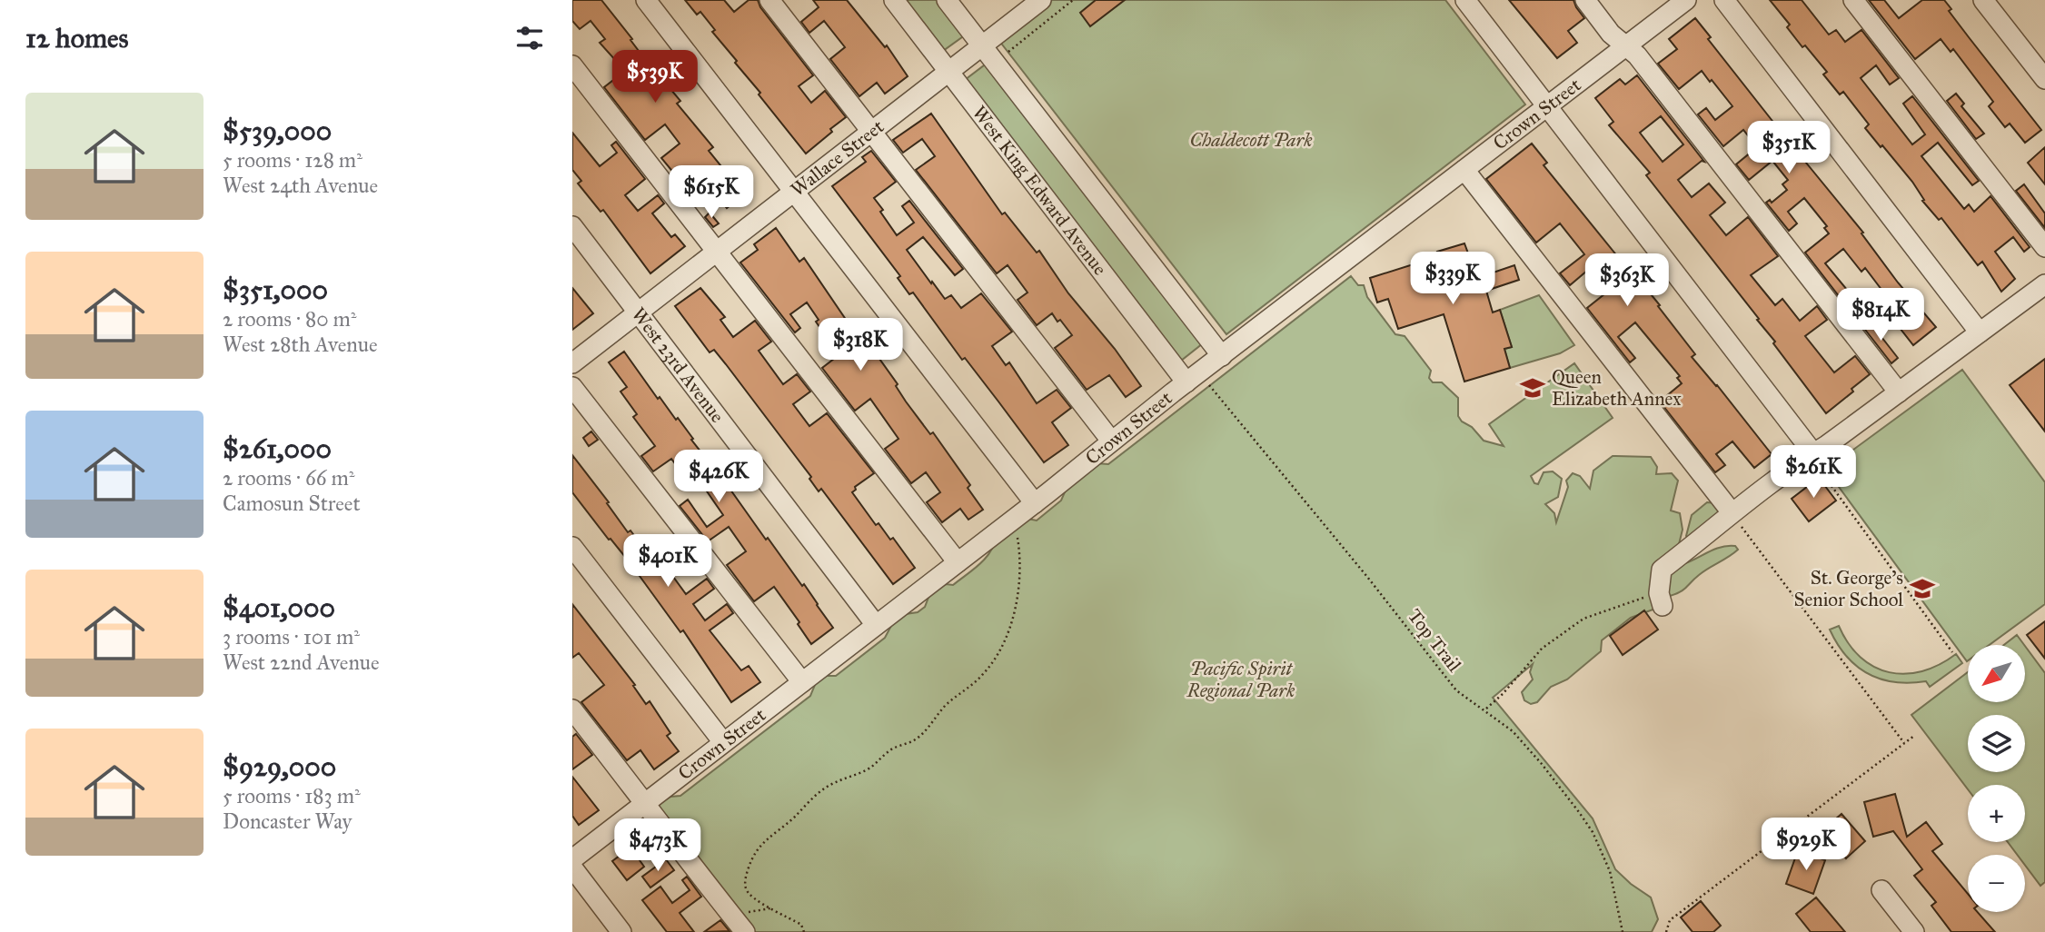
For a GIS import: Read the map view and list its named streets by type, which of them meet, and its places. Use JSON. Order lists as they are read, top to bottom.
{
  "streets": {
    "street": [
      "Crown Street",
      "Wallace Street",
      "West King Edward Avenue",
      "West 23rd Avenue"
    ],
    "path": ["Top Trail"]
  },
  "crossings": [
    ["Crown Street", "West King Edward Avenue"],
    ["Crown Street", "West 23rd Avenue"],
    ["Crown Street", "Top Trail"],
    ["Wallace Street", "West King Edward Avenue"],
    ["Wallace Street", "West 23rd Avenue"],
    ["West King Edward Avenue", "Top Trail"]
  ],
  "parks": ["Chaldecott Park", "Pacific Spirit Regional Park"],
  "places": {
    "school or university": ["Queen Elizabeth Annex", "St. George's Senior School"]
  },
  "north": "bottom left",
  "page": {
    "heading": "12 homes",
    "price": [
      "$539K",
      "$351K",
      "$615K",
      "$339K",
      "$363K",
      "$814K",
      "$318K",
      "$261K",
      "$426K",
      "$401K",
      "$929K",
      "$473K"
    ],
    "list": [
      {
        "name": "$539,000",
        "note": "5 rooms · 128 m² · West 24th Avenue"
      },
      {
        "name": "$351,000",
        "note": "2 rooms · 80 m² · West 28th Avenue"
      },
      {
        "name": "$261,000",
        "note": "2 rooms · 66 m² · Camosun Street"
      },
      {
        "name": "$401,000",
        "note": "3 rooms · 101 m² · West 22nd Avenue"
      },
      {
        "name": "$929,000",
        "note": "5 rooms · 183 m² · Doncaster Way"
      }
    ],
    "map_buttons": ["+", "−"]
  }
}
